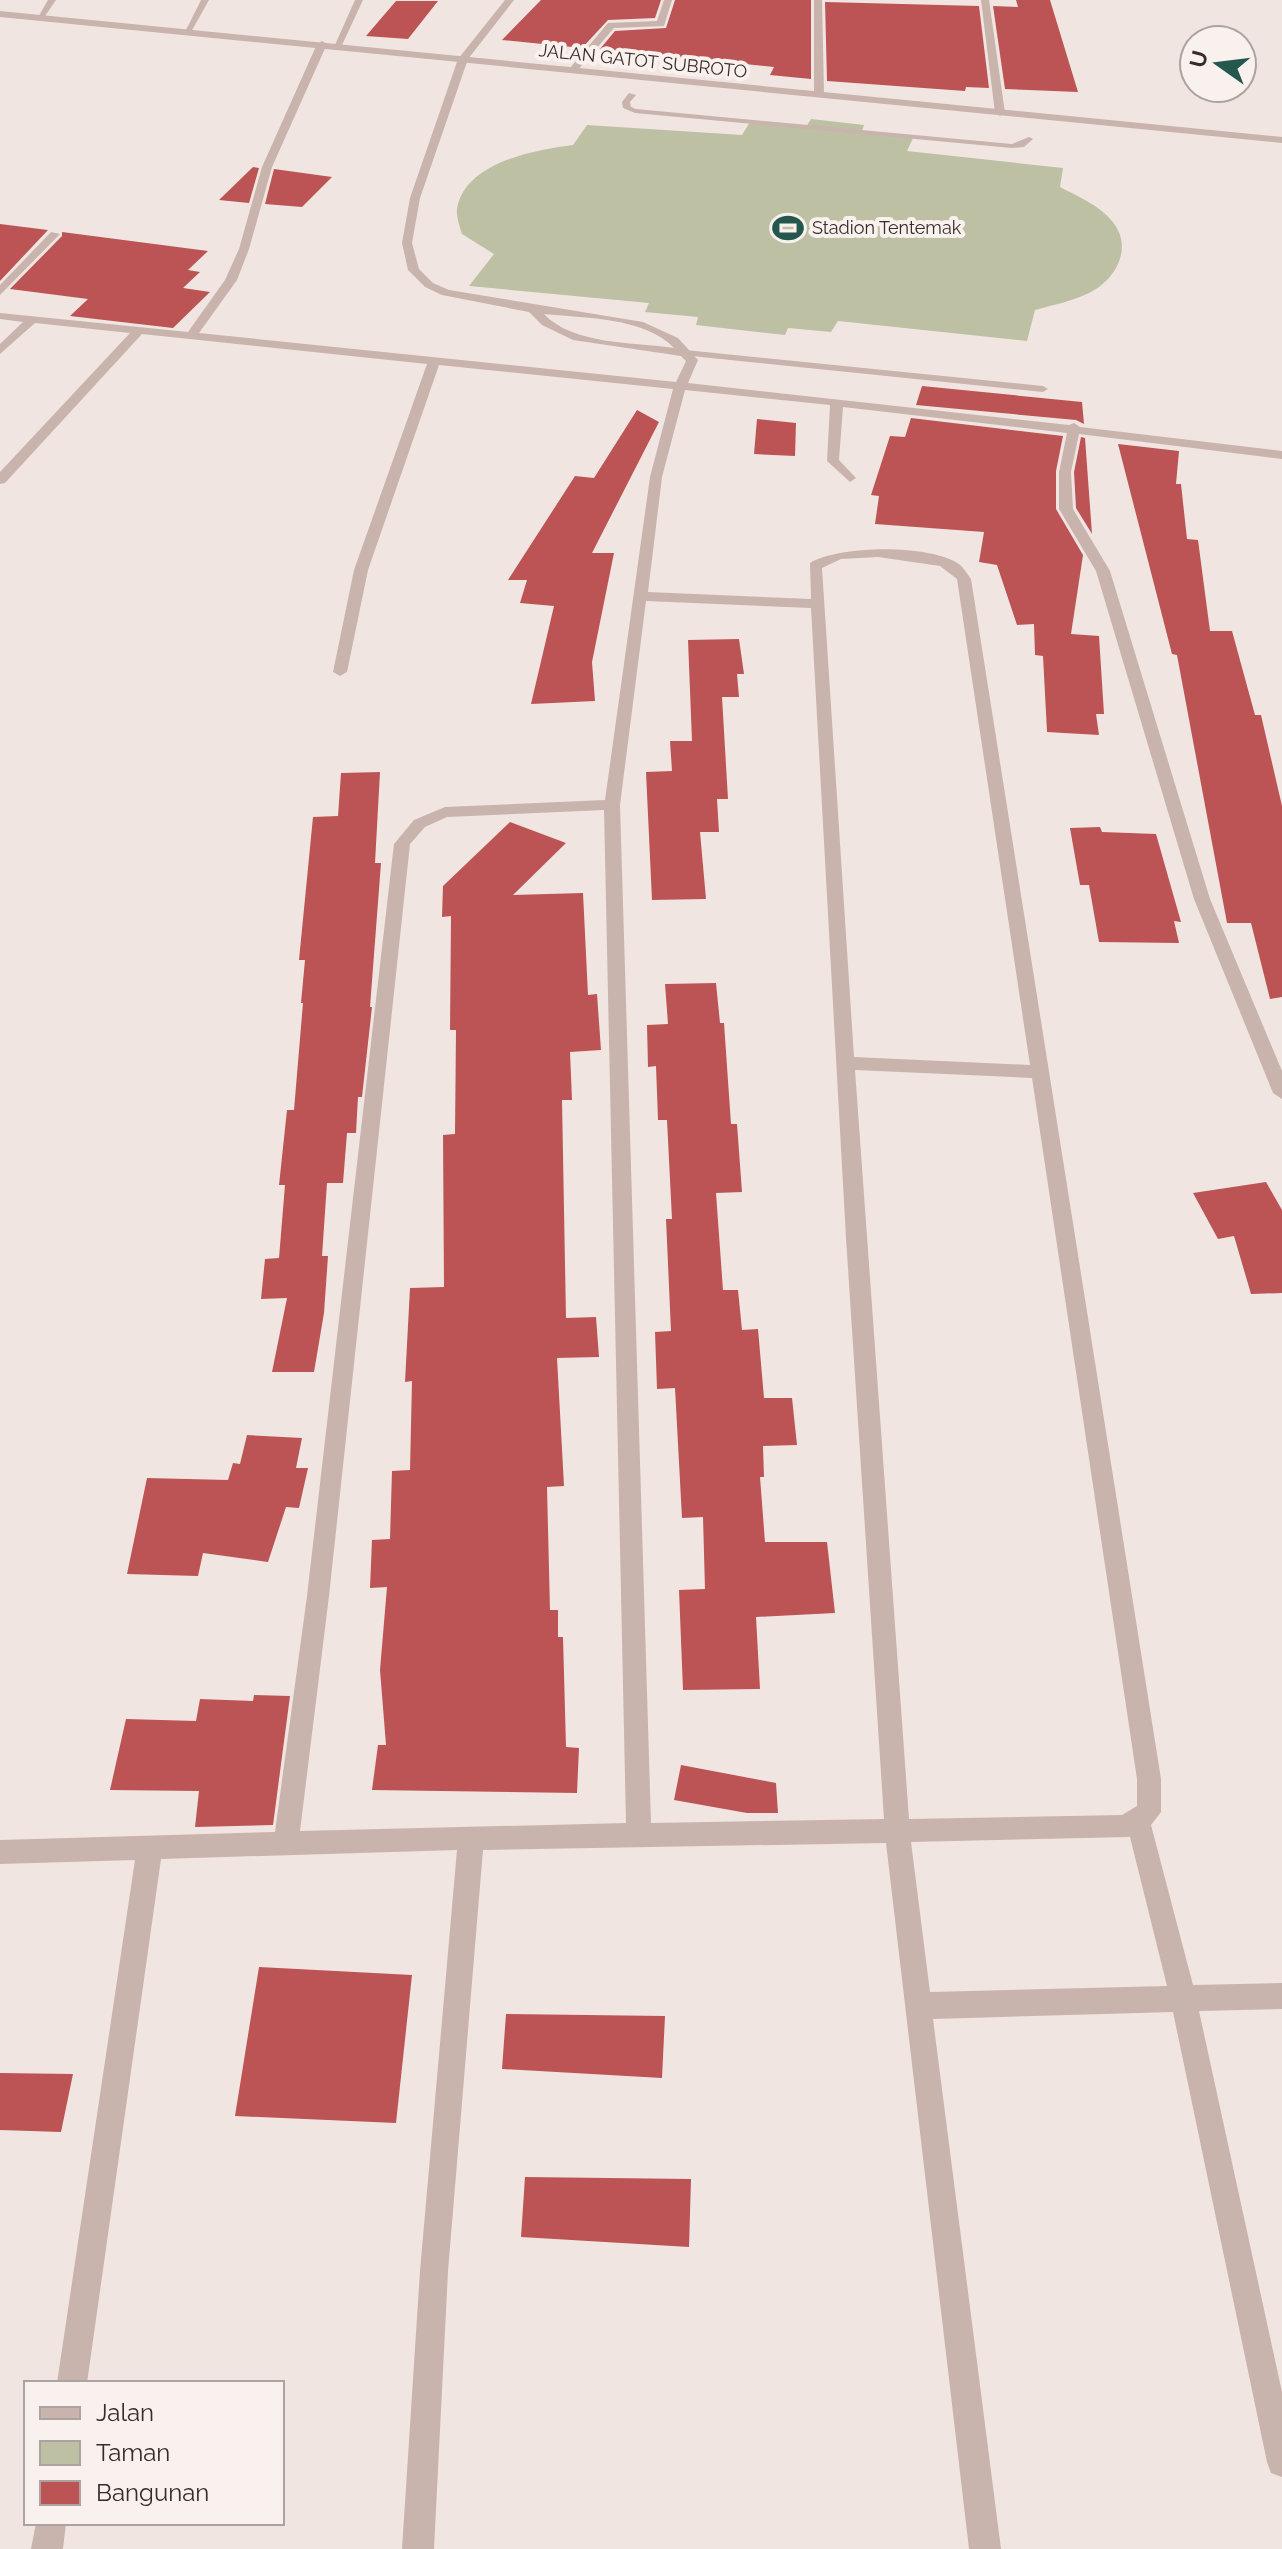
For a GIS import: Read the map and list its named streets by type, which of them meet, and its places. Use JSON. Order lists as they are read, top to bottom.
{
  "streets": {
    "street": ["JALAN GATOT SUBROTO"]
  },
  "places": {
    "sports": ["Stadion Tentemak"]
  },
  "legend": ["Jalan", "Taman", "Bangunan"],
  "north": "left"
}
